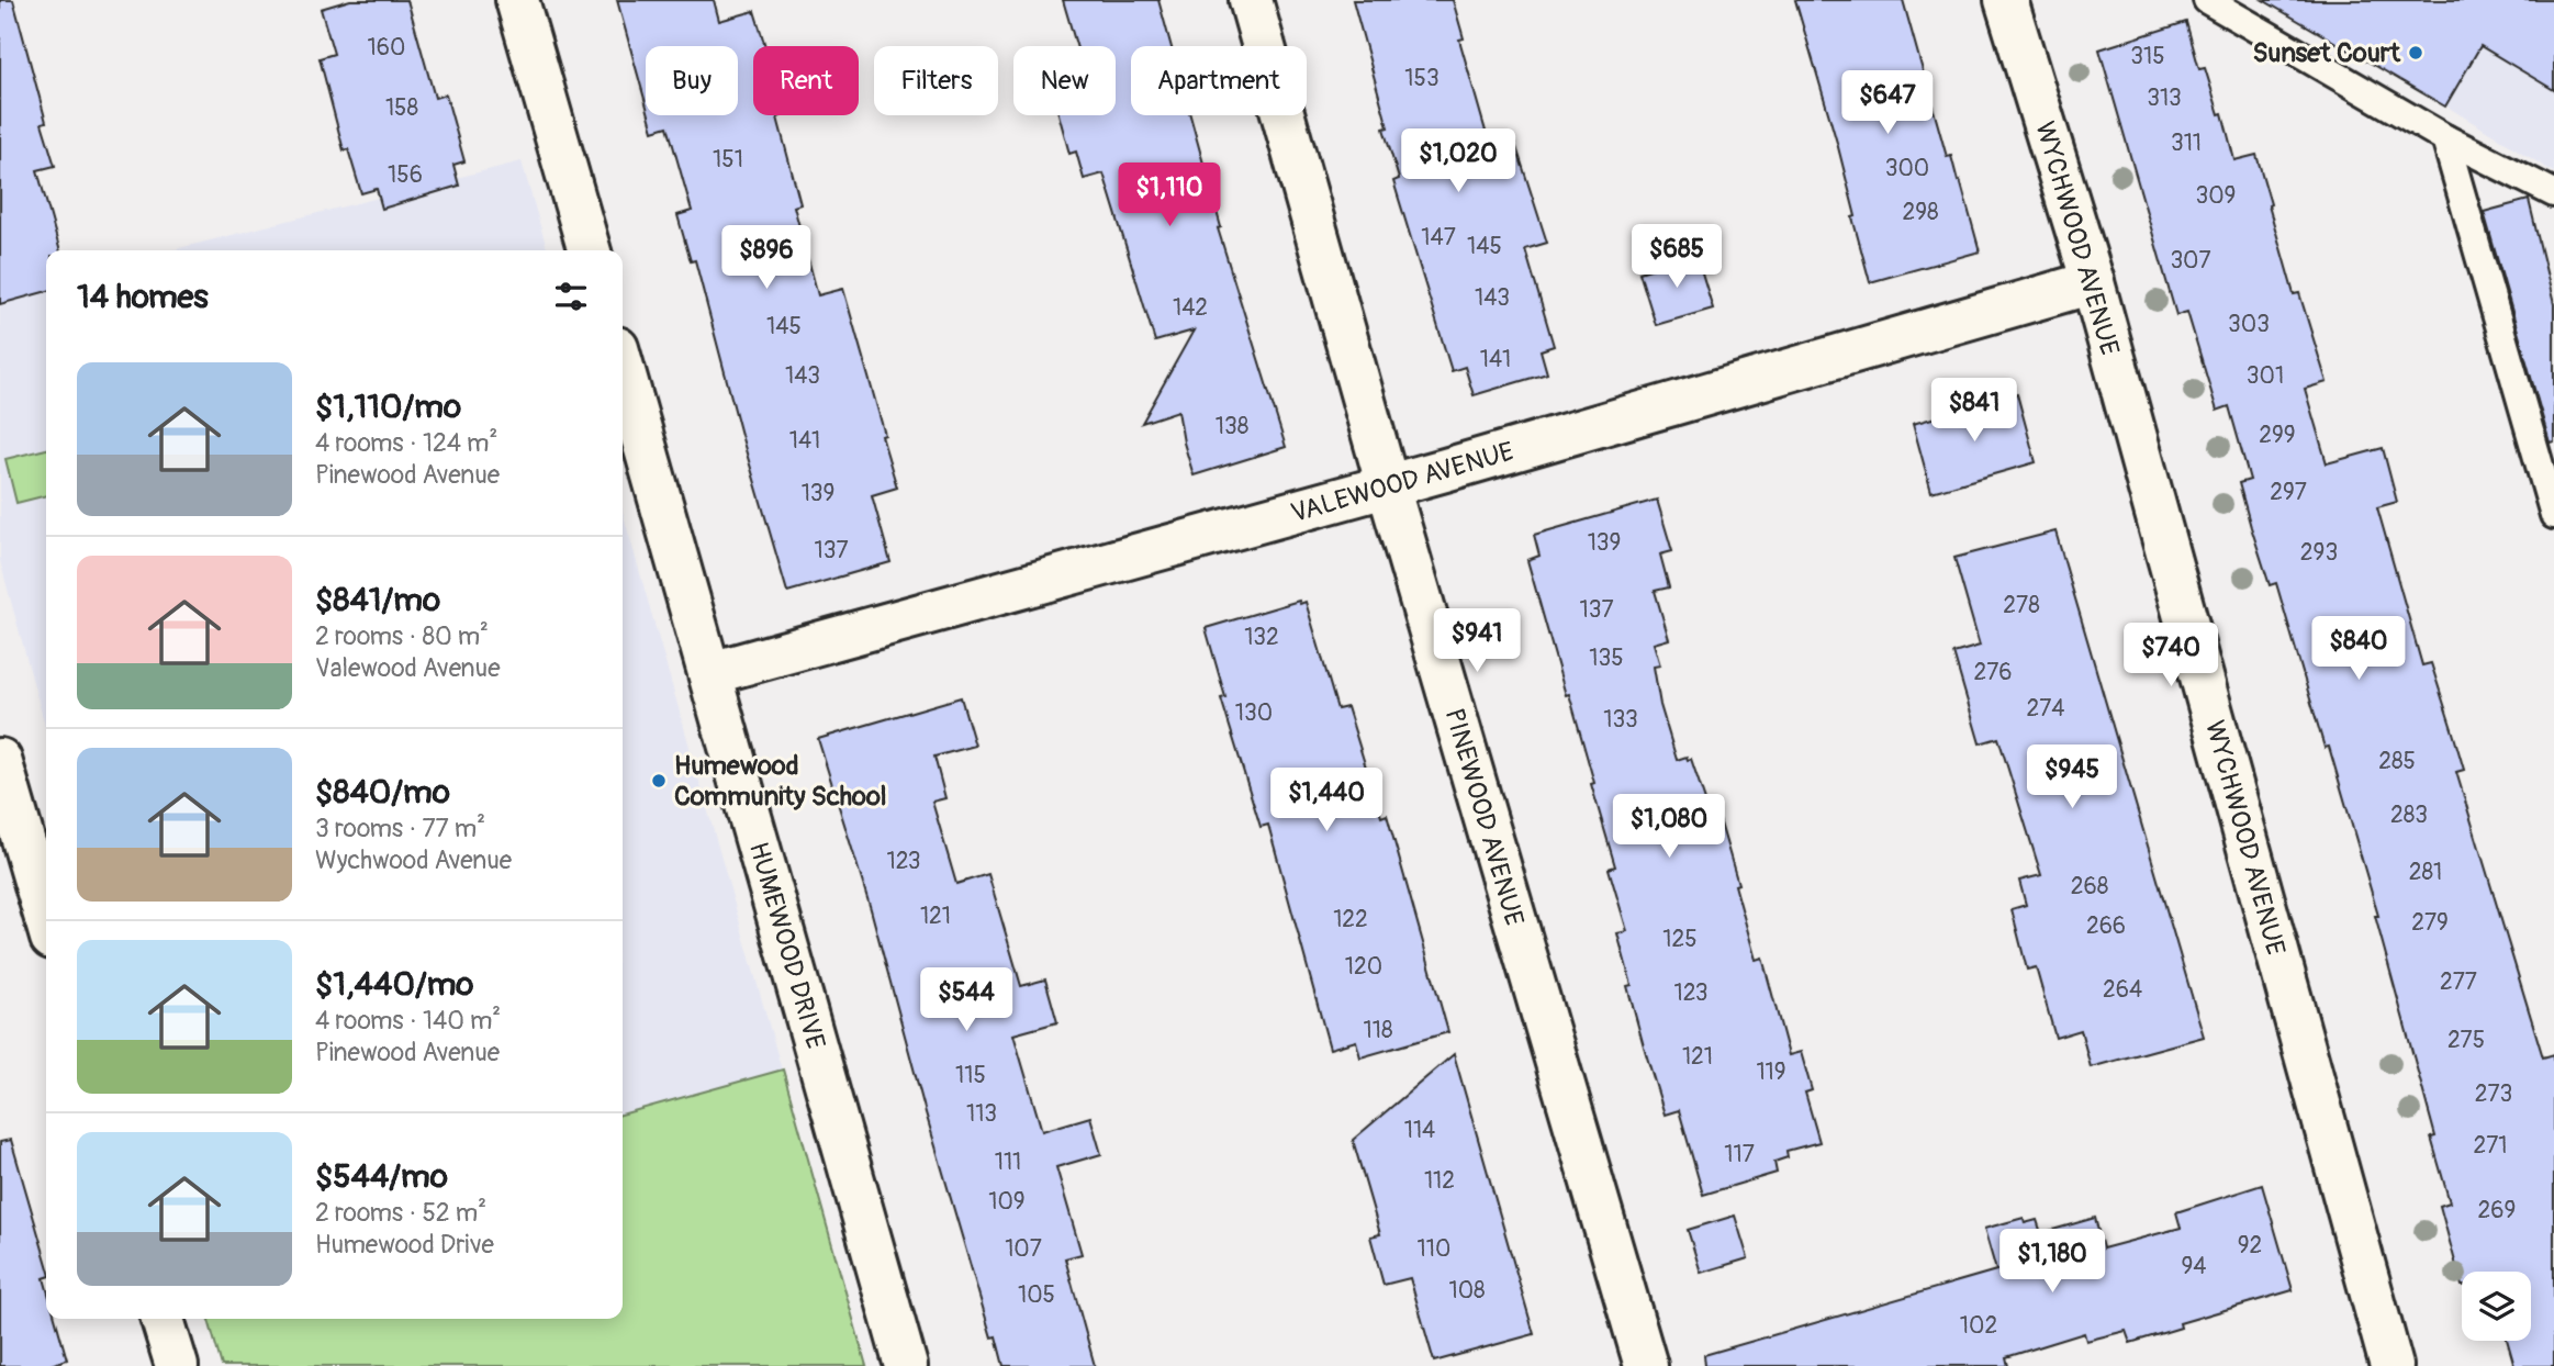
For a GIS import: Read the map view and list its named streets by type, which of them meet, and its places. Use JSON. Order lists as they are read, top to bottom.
{
  "streets": {
    "street": [
      "WYCHWOOD AVENUE",
      "VALEWOOD AVENUE",
      "PINEWOOD AVENUE",
      "HUMEWOOD DRIVE"
    ]
  },
  "crossings": [
    ["WYCHWOOD AVENUE", "VALEWOOD AVENUE"],
    ["VALEWOOD AVENUE", "PINEWOOD AVENUE"],
    ["VALEWOOD AVENUE", "HUMEWOOD DRIVE"]
  ],
  "places": ["Sunset Court", "Humewood Community School"],
  "house_numbers": [
    "160",
    "315",
    "153",
    "313",
    "158",
    "311",
    "151",
    "300",
    "156",
    "309",
    "298",
    "147",
    "145",
    "307",
    "143",
    "142",
    "303",
    "145",
    "141",
    "143",
    "301",
    "138",
    "299",
    "141",
    "297",
    "139",
    "139",
    "137",
    "293",
    "278",
    "137",
    "132",
    "135",
    "276",
    "274",
    "130",
    "133",
    "285",
    "283",
    "123",
    "281",
    "268",
    "121",
    "122",
    "279",
    "266",
    "125",
    "120",
    "277",
    "264",
    "123",
    "118",
    "275",
    "121",
    "119",
    "115",
    "273",
    "113",
    "114",
    "271",
    "117",
    "111",
    "112",
    "109",
    "269",
    "92",
    "107",
    "110",
    "94",
    "108",
    "105",
    "102"
  ],
  "page": {
    "chip": [
      "Buy",
      "Rent",
      "Filters",
      "New",
      "Apartment"
    ],
    "price": [
      "$647",
      "$1,020",
      "$1,110",
      "$685",
      "$896",
      "$841",
      "$941",
      "$840",
      "$740",
      "$945",
      "$1,440",
      "$1,080",
      "$544",
      "$1,180"
    ],
    "heading": "14 homes",
    "list": [
      {
        "name": "$1,110/mo",
        "note": "4 rooms · 124 m² · Pinewood Avenue"
      },
      {
        "name": "$841/mo",
        "note": "2 rooms · 80 m² · Valewood Avenue"
      },
      {
        "name": "$840/mo",
        "note": "3 rooms · 77 m² · Wychwood Avenue"
      },
      {
        "name": "$1,440/mo",
        "note": "4 rooms · 140 m² · Pinewood Avenue"
      },
      {
        "name": "$544/mo",
        "note": "2 rooms · 52 m² · Humewood Drive"
      }
    ]
  }
}
